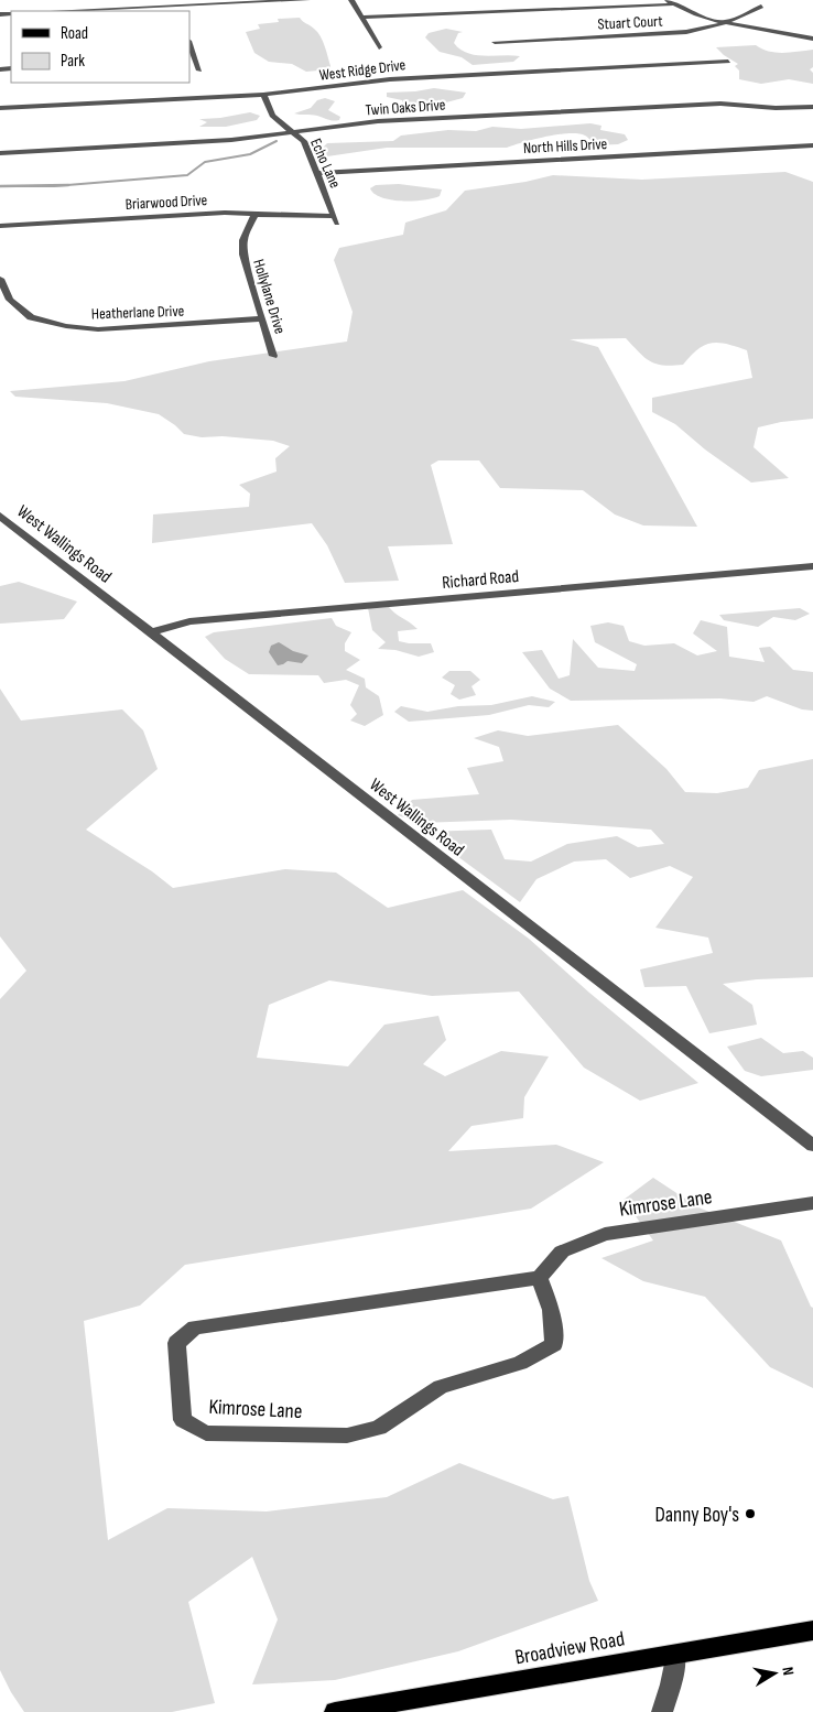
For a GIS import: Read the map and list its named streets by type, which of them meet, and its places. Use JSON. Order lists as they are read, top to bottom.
{
  "streets": {
    "main road": ["Broadview Road"],
    "street": [
      "Stuart Court",
      "West Ridge Drive",
      "Twin Oaks Drive",
      "North Hills Drive",
      "Echo Lane",
      "Briarwood Drive",
      "Hollylane Drive",
      "Heatherlane Drive",
      "West Wallings Road",
      "Richard Road",
      "Kimrose Lane"
    ]
  },
  "crossings": [
    ["West Ridge Drive", "Echo Lane"],
    ["Twin Oaks Drive", "Echo Lane"],
    ["North Hills Drive", "Echo Lane"],
    ["Echo Lane", "Briarwood Drive"],
    ["Briarwood Drive", "Hollylane Drive"],
    ["Hollylane Drive", "Heatherlane Drive"],
    ["West Wallings Road", "Richard Road"]
  ],
  "places": ["Danny Boy's"],
  "legend": ["Road", "Park"],
  "north": "right"
}
